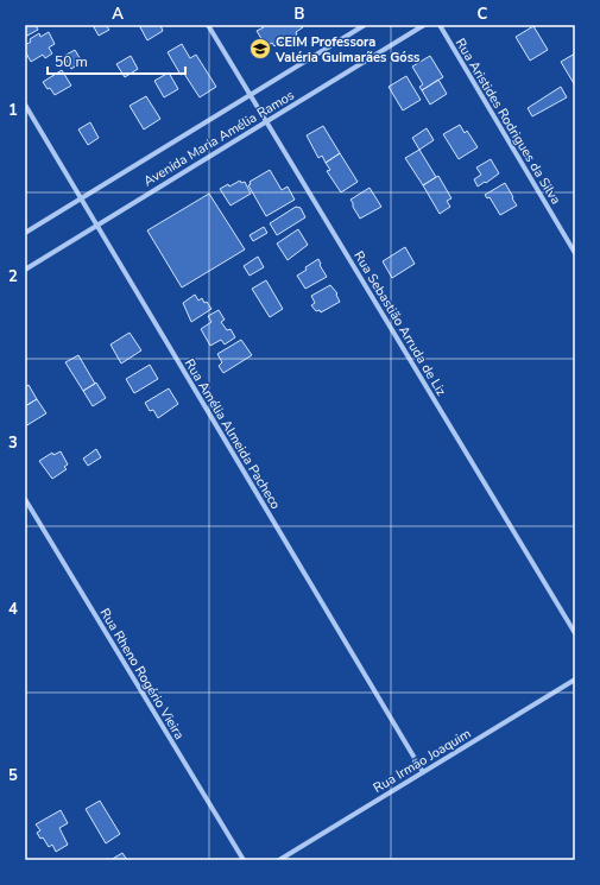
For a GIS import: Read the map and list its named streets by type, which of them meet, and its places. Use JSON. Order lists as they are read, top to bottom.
{
  "streets": {
    "street": [
      "Rua Aristides Rodrigues da Silva",
      "Avenida Maria Amélia Ramos",
      "Rua Sebastião Arruda de Liz",
      "Rua Amélia Almeida Pacheco",
      "Rua Rheno Rogério Vieira",
      "Rua Irmão Joaquim"
    ]
  },
  "crossings": [
    ["Avenida Maria Amélia Ramos", "Rua Sebastião Arruda de Liz"],
    ["Avenida Maria Amélia Ramos", "Rua Amélia Almeida Pacheco"],
    ["Rua Amélia Almeida Pacheco", "Rua Irmão Joaquim"]
  ],
  "places": {
    "school or university": ["CEIM Professora Valéria Guimarães Góss"]
  },
  "scale_bar": "50 m",
  "grid": {
    "columns": ["A", "B", "C"],
    "rows": [
      "1",
      "2",
      "3",
      "4",
      "5"
    ]
  }
}
